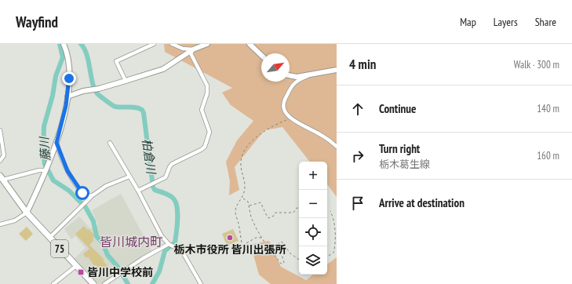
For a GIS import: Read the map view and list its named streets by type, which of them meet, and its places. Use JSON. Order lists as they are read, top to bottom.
{
  "streets": {
    "main road": ["75"]
  },
  "districts": ["皆川城内町"],
  "water": ["藤川", "柏倉川"],
  "places": {
    "other": ["栃木市役所 皆川出張所"],
    "transit": ["皆川中学校前"]
  },
  "north": "top right",
  "page": {
    "header": "Wayfind",
    "nav": ["Map", "Layers", "Share"],
    "heading": ["4 min", "Walk · 300 m"],
    "list": [
      ["Continue", "140 m"],
      ["Turn right", "栃木葛生線", "160 m"],
      "Arrive at destination"
    ],
    "map_buttons": ["+", "−"]
  }
}
